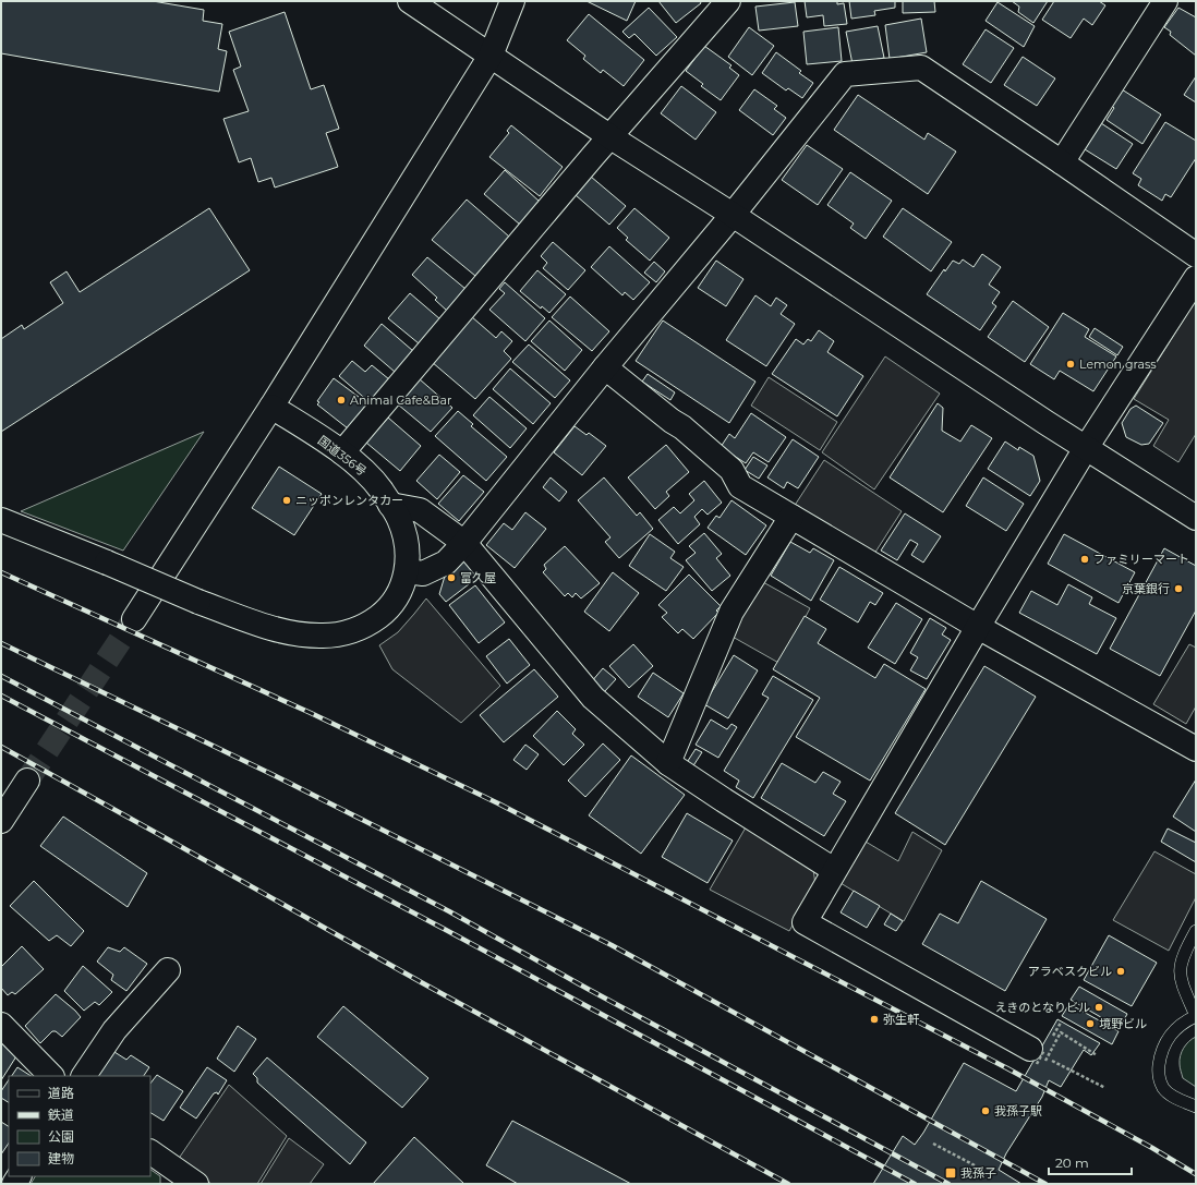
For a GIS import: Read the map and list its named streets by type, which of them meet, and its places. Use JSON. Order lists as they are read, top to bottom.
{
  "streets": {
    "main road": ["国道356号"]
  },
  "places": {
    "other": [
      "Lemon grass",
      "Animal Cafe&Bar",
      "ニッポンレンタカー",
      "ファミリーマート",
      "富久屋",
      "京葉銀行",
      "アラベスクビル",
      "えきのとなりビル",
      "弥生軒",
      "境野ビル",
      "我孫子駅"
    ],
    "transit": ["我孫子"]
  },
  "legend": [
    "道路",
    "鉄道",
    "公園",
    "建物"
  ],
  "scale_bar": "20 m"
}
